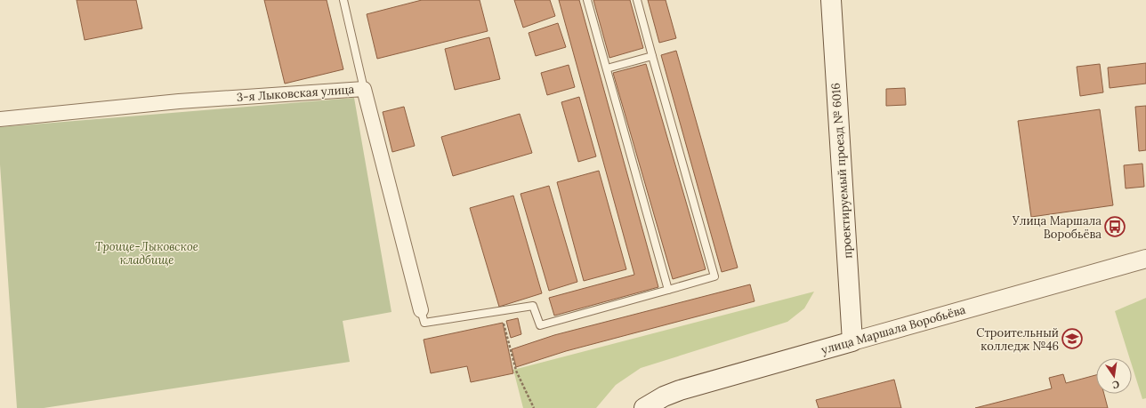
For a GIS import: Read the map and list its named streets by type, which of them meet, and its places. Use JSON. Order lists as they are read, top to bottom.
{
  "streets": {
    "main road": ["проектируемый проезд № 6016", "улица Маршала Воробьёва"],
    "street": ["3-я Лыковская улица"]
  },
  "crossings": [
    ["проектируемый проезд № 6016", "улица Маршала Воробьёва"]
  ],
  "parks": ["Троице-Лыковское кладбище"],
  "places": {
    "bus stop": ["Улица Маршала Воробьёва"],
    "school or university": ["Строительный колледж №46"]
  },
  "north": "bottom"
}
